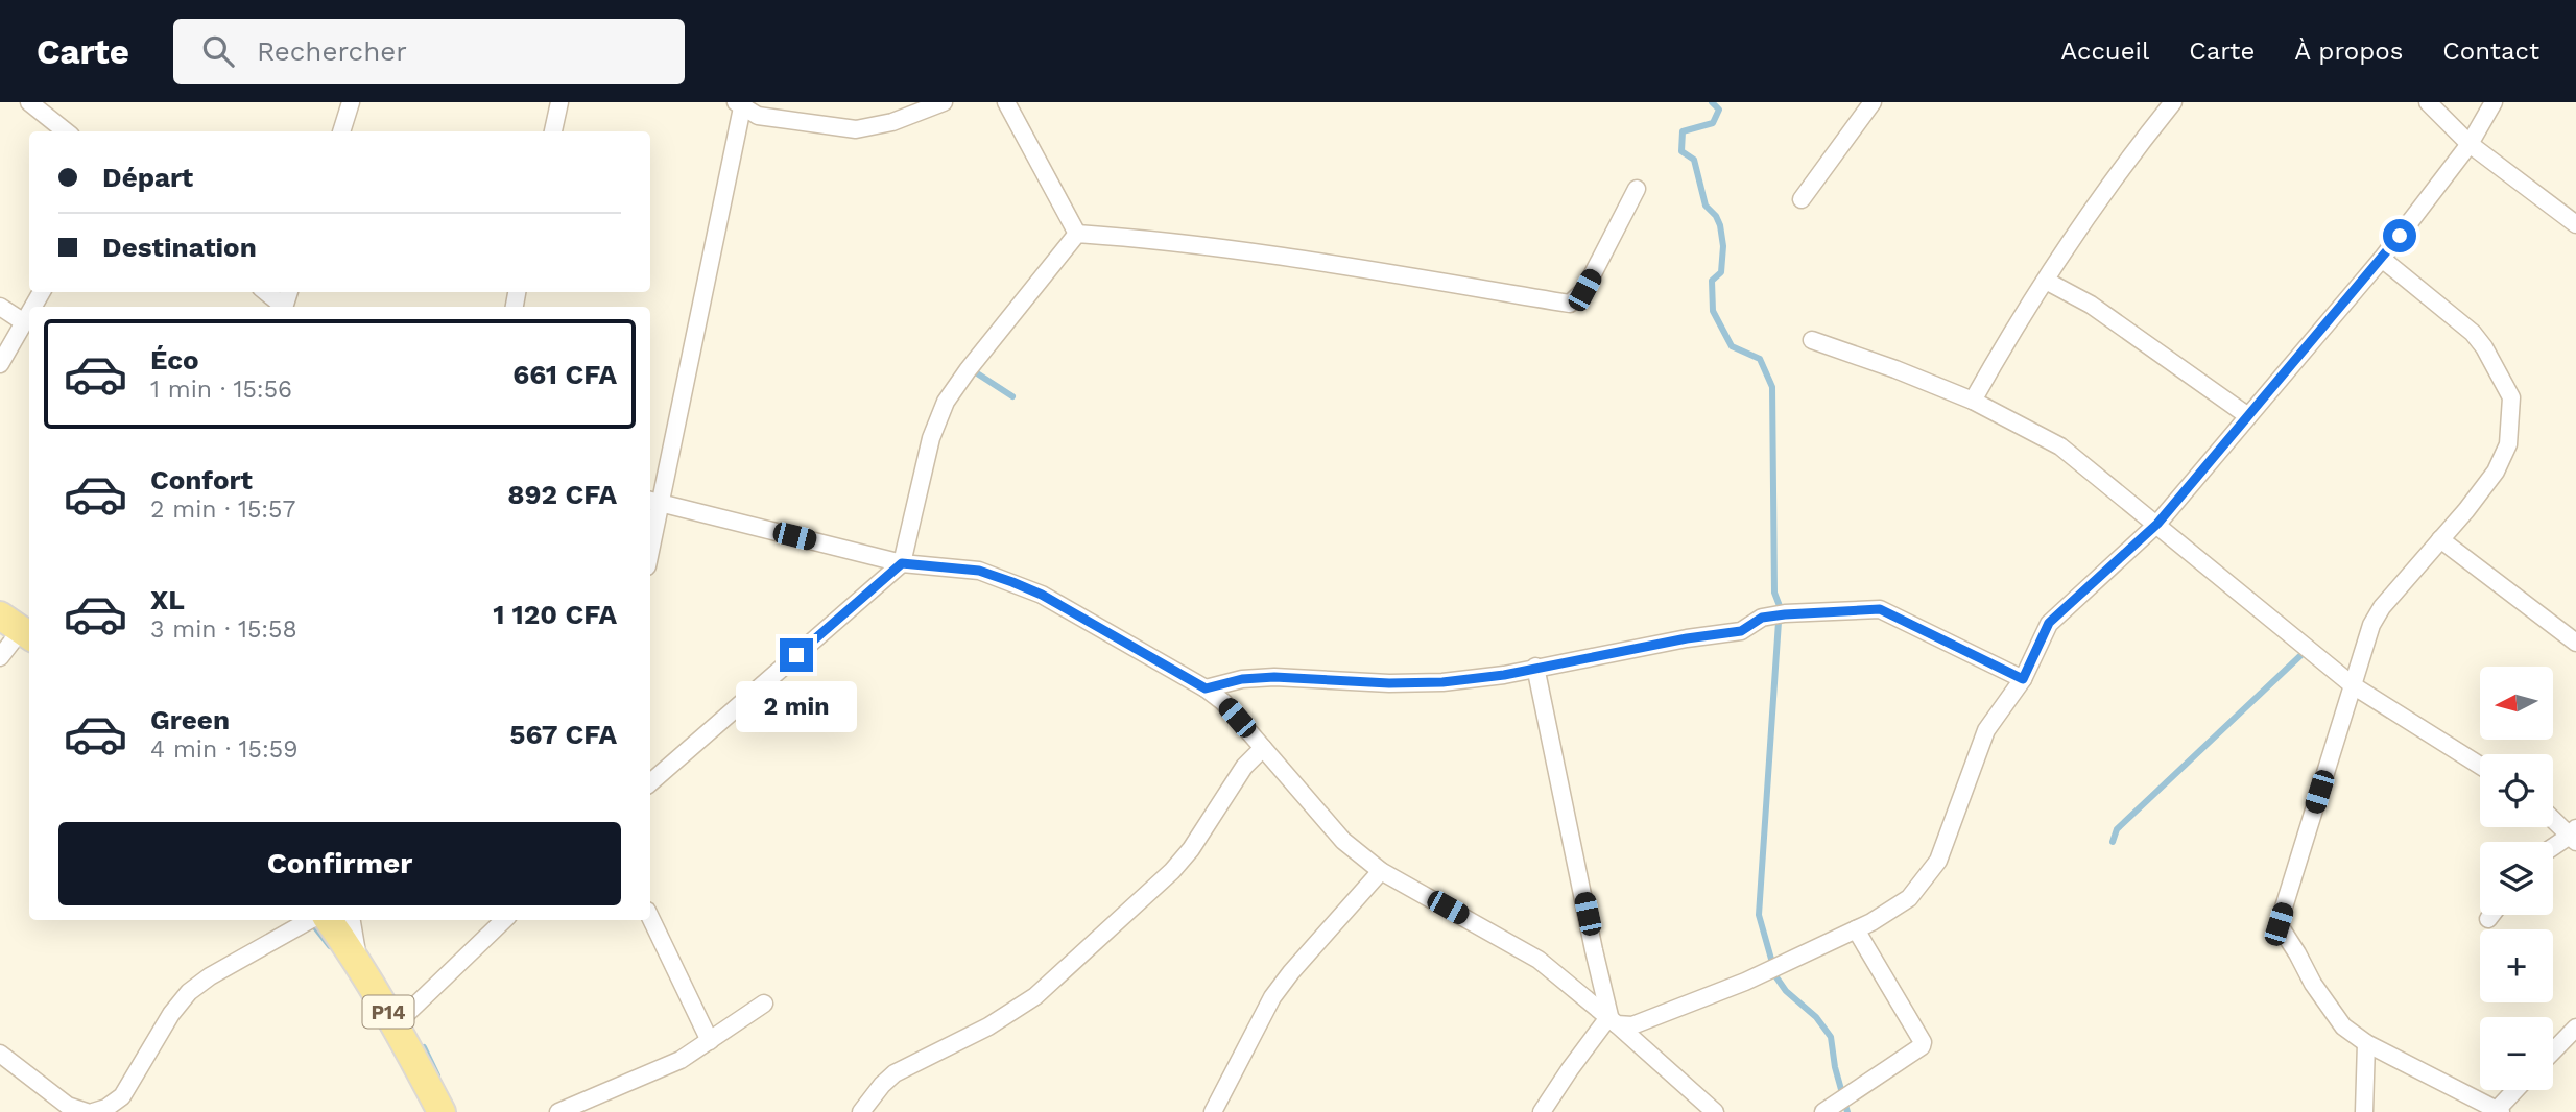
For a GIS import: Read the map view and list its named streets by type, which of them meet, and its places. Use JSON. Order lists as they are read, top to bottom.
{
  "streets": {
    "main road": ["P14"]
  },
  "north": "left",
  "page": {
    "header": "Carte",
    "search": "Rechercher",
    "nav": [
      "Accueil",
      "Carte",
      "À propos",
      "Contact"
    ],
    "banner": ["Départ", "Destination"],
    "list": [
      {
        "name": "Éco",
        "note": "1 min · 15:56",
        "value": "661 CFA"
      },
      {
        "name": "Confort",
        "note": "2 min · 15:57",
        "value": "892 CFA"
      },
      {
        "name": "XL",
        "note": "3 min · 15:58",
        "value": "1 120 CFA"
      },
      {
        "name": "Green",
        "note": "4 min · 15:59",
        "value": "567 CFA"
      }
    ],
    "map_buttons": ["+", "−"],
    "bubble": "2 min",
    "buttons": "Confirmer"
  }
}
